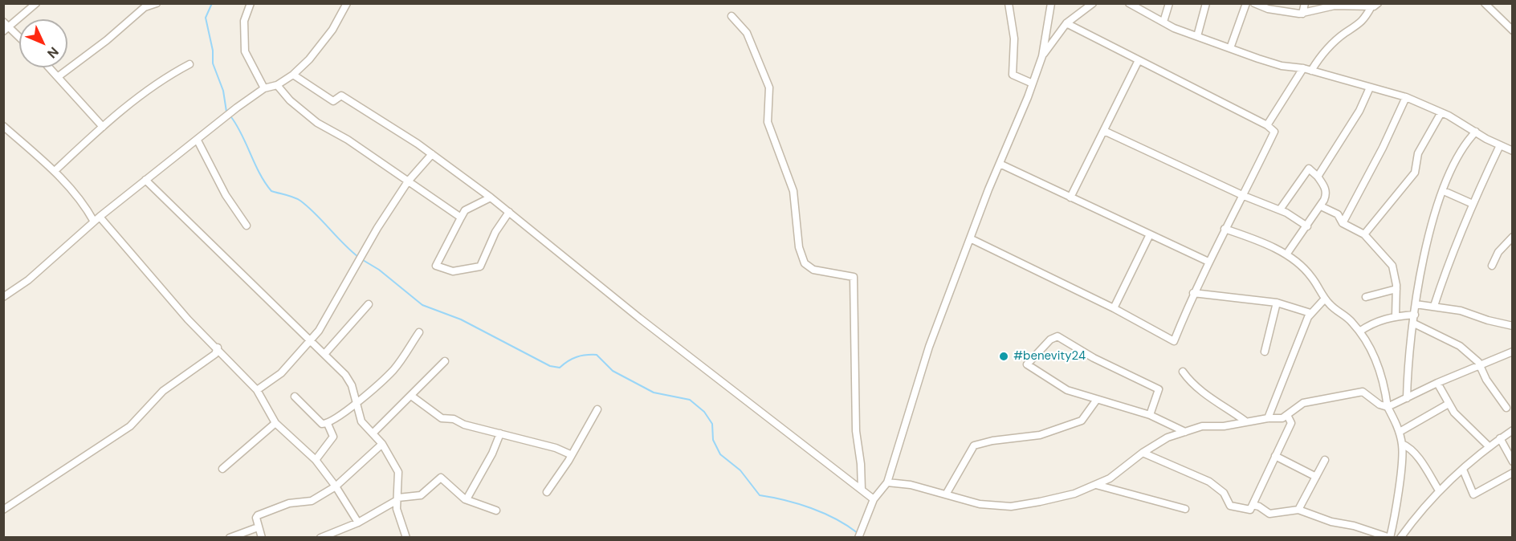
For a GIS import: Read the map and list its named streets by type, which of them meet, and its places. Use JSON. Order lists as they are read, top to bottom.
{
  "places": ["#benevity24"],
  "north": "bottom right"
}
